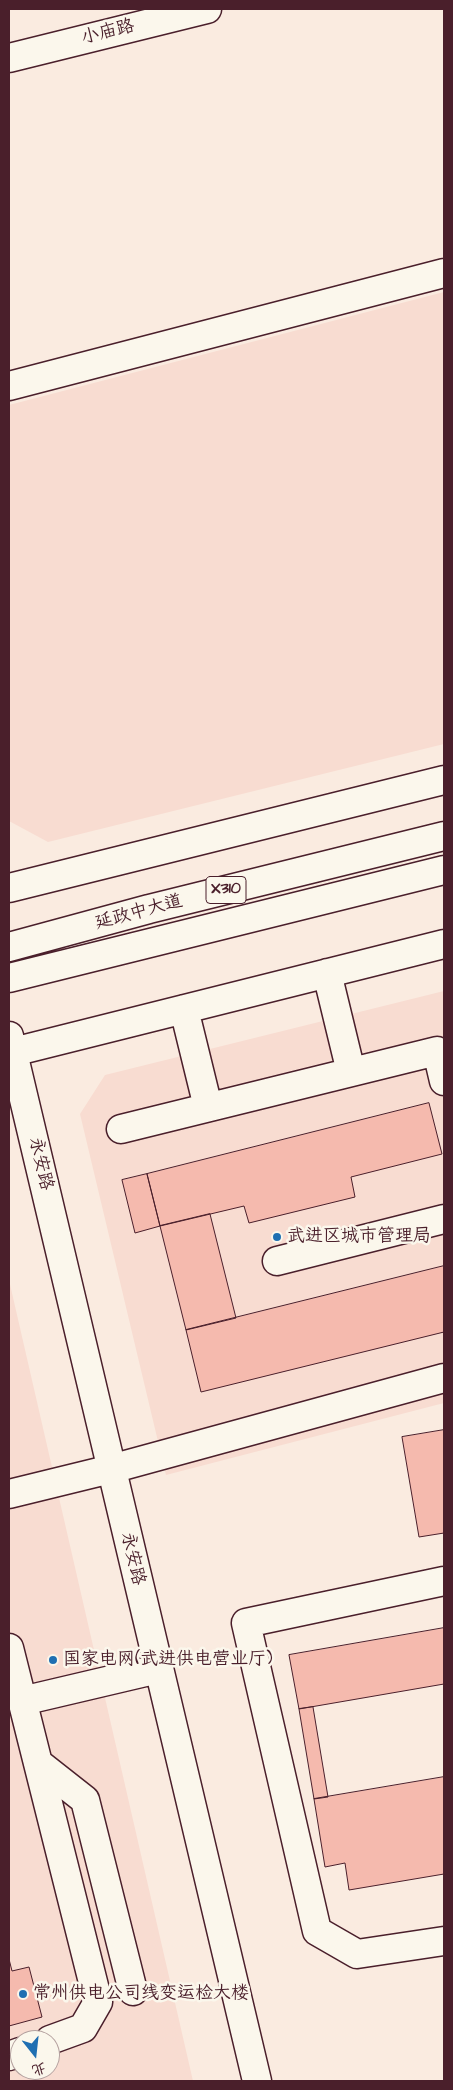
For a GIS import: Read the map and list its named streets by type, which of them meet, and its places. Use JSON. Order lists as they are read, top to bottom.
{
  "streets": {
    "street": [
      "小庙路",
      "X310",
      "延政中大道",
      "永安路"
    ]
  },
  "places": ["武进区城市管理局", "国家电网(武进供电营业厅)", "常州供电公司线变运检大楼"],
  "north": "bottom"
}
